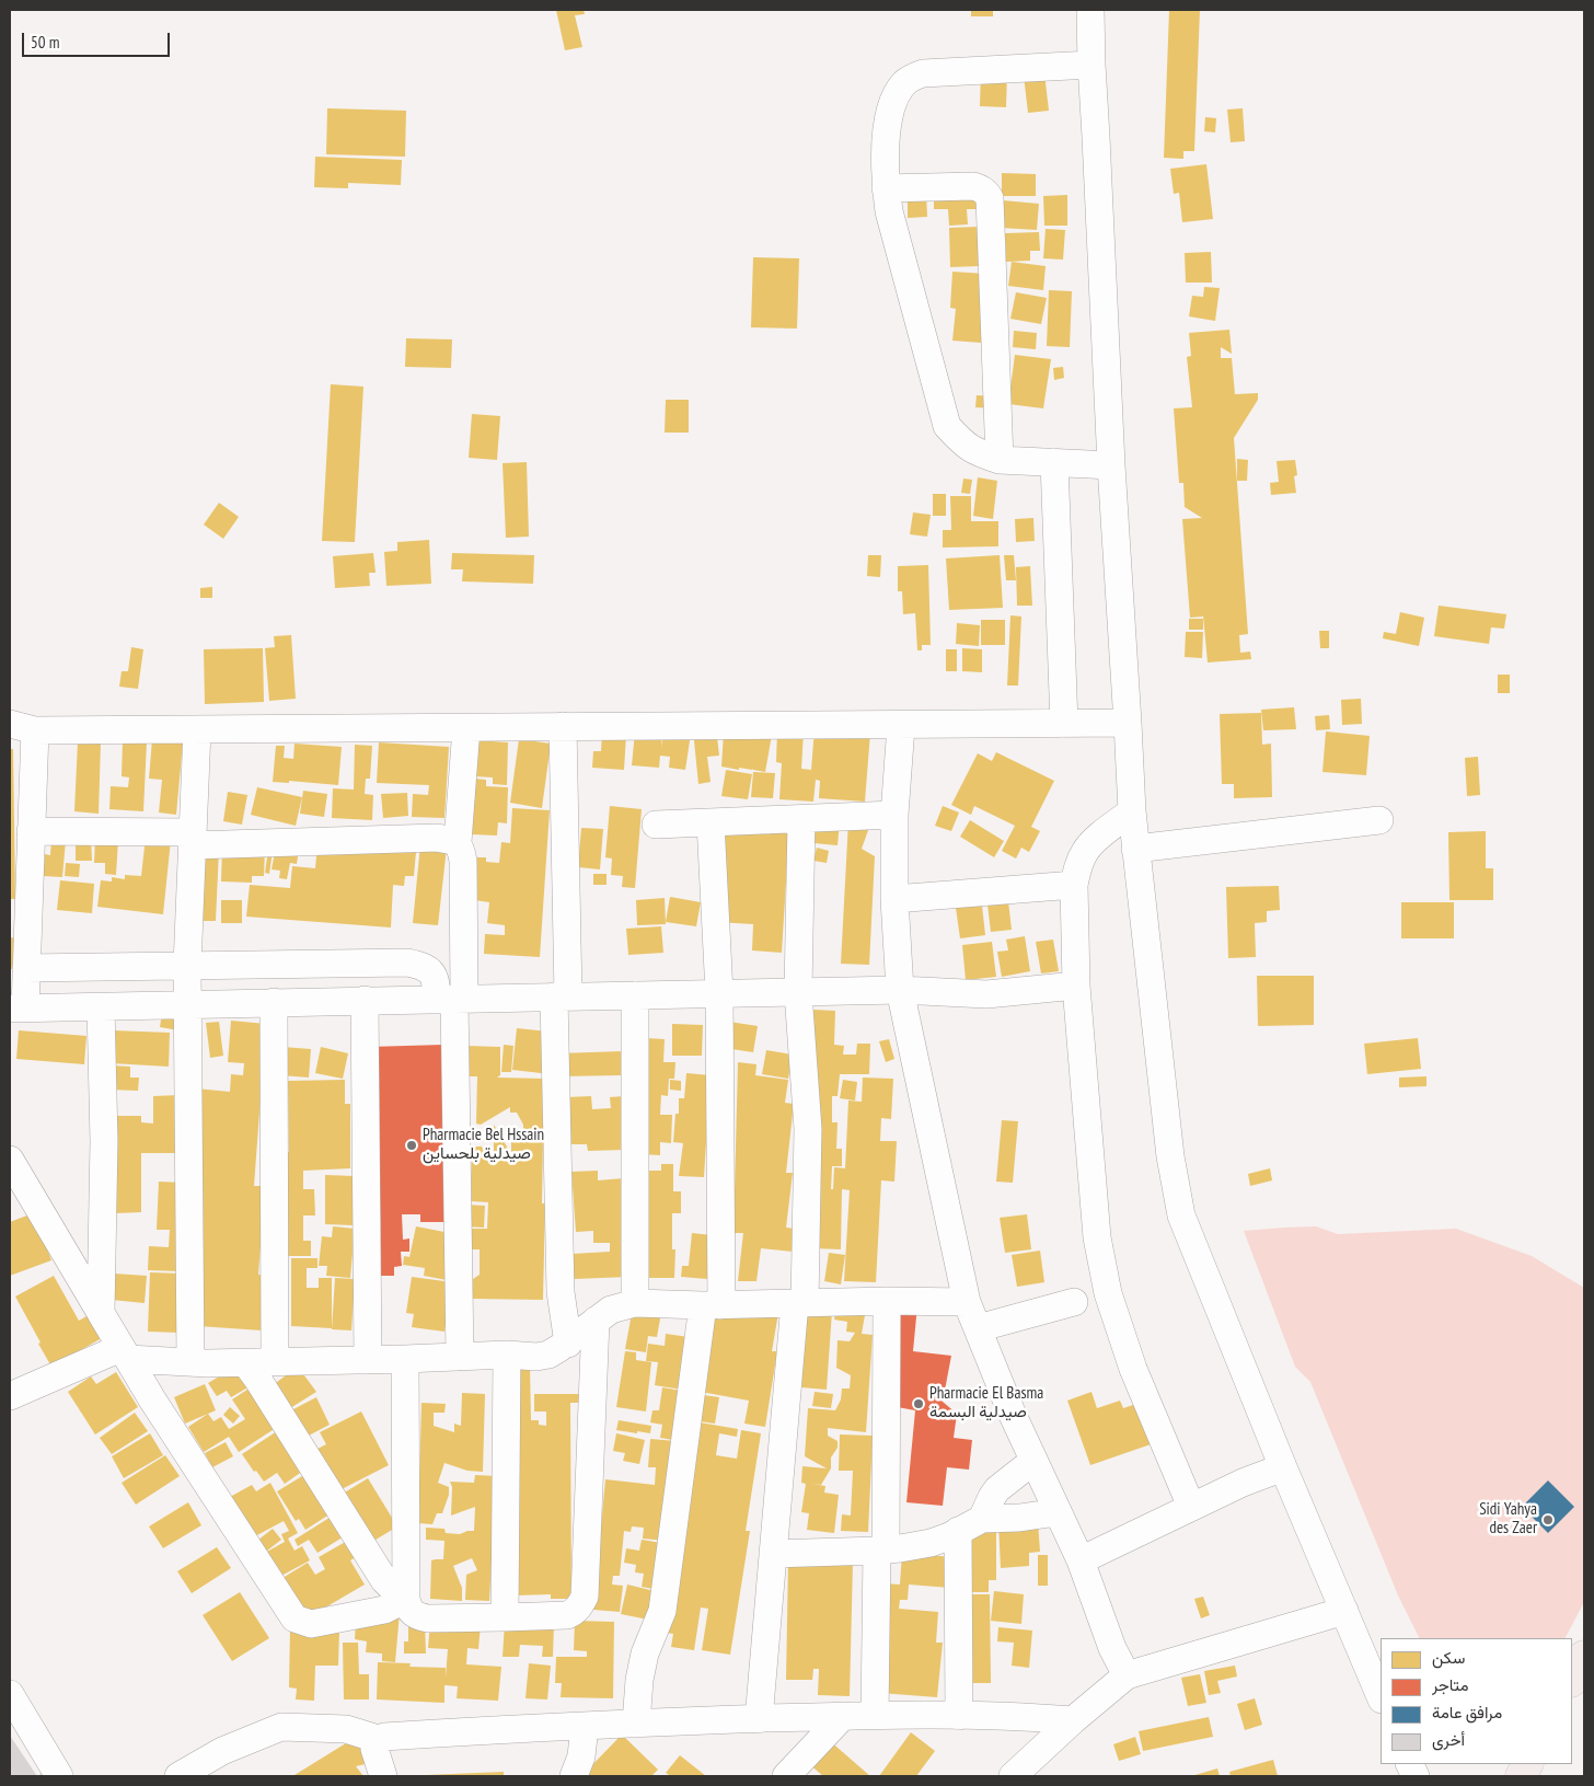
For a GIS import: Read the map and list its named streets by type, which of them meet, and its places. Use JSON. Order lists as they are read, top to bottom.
{
  "places": ["Pharmacie Bel Hssain صيدلية بلحساين", "Pharmacie El Basma صيدلية البسمة", "Sidi Yahya des Zaer"],
  "legend": [
    "سكن",
    "متاجر",
    "مرافق عامة",
    "أخرى"
  ],
  "scale_bar": "50 m"
}
